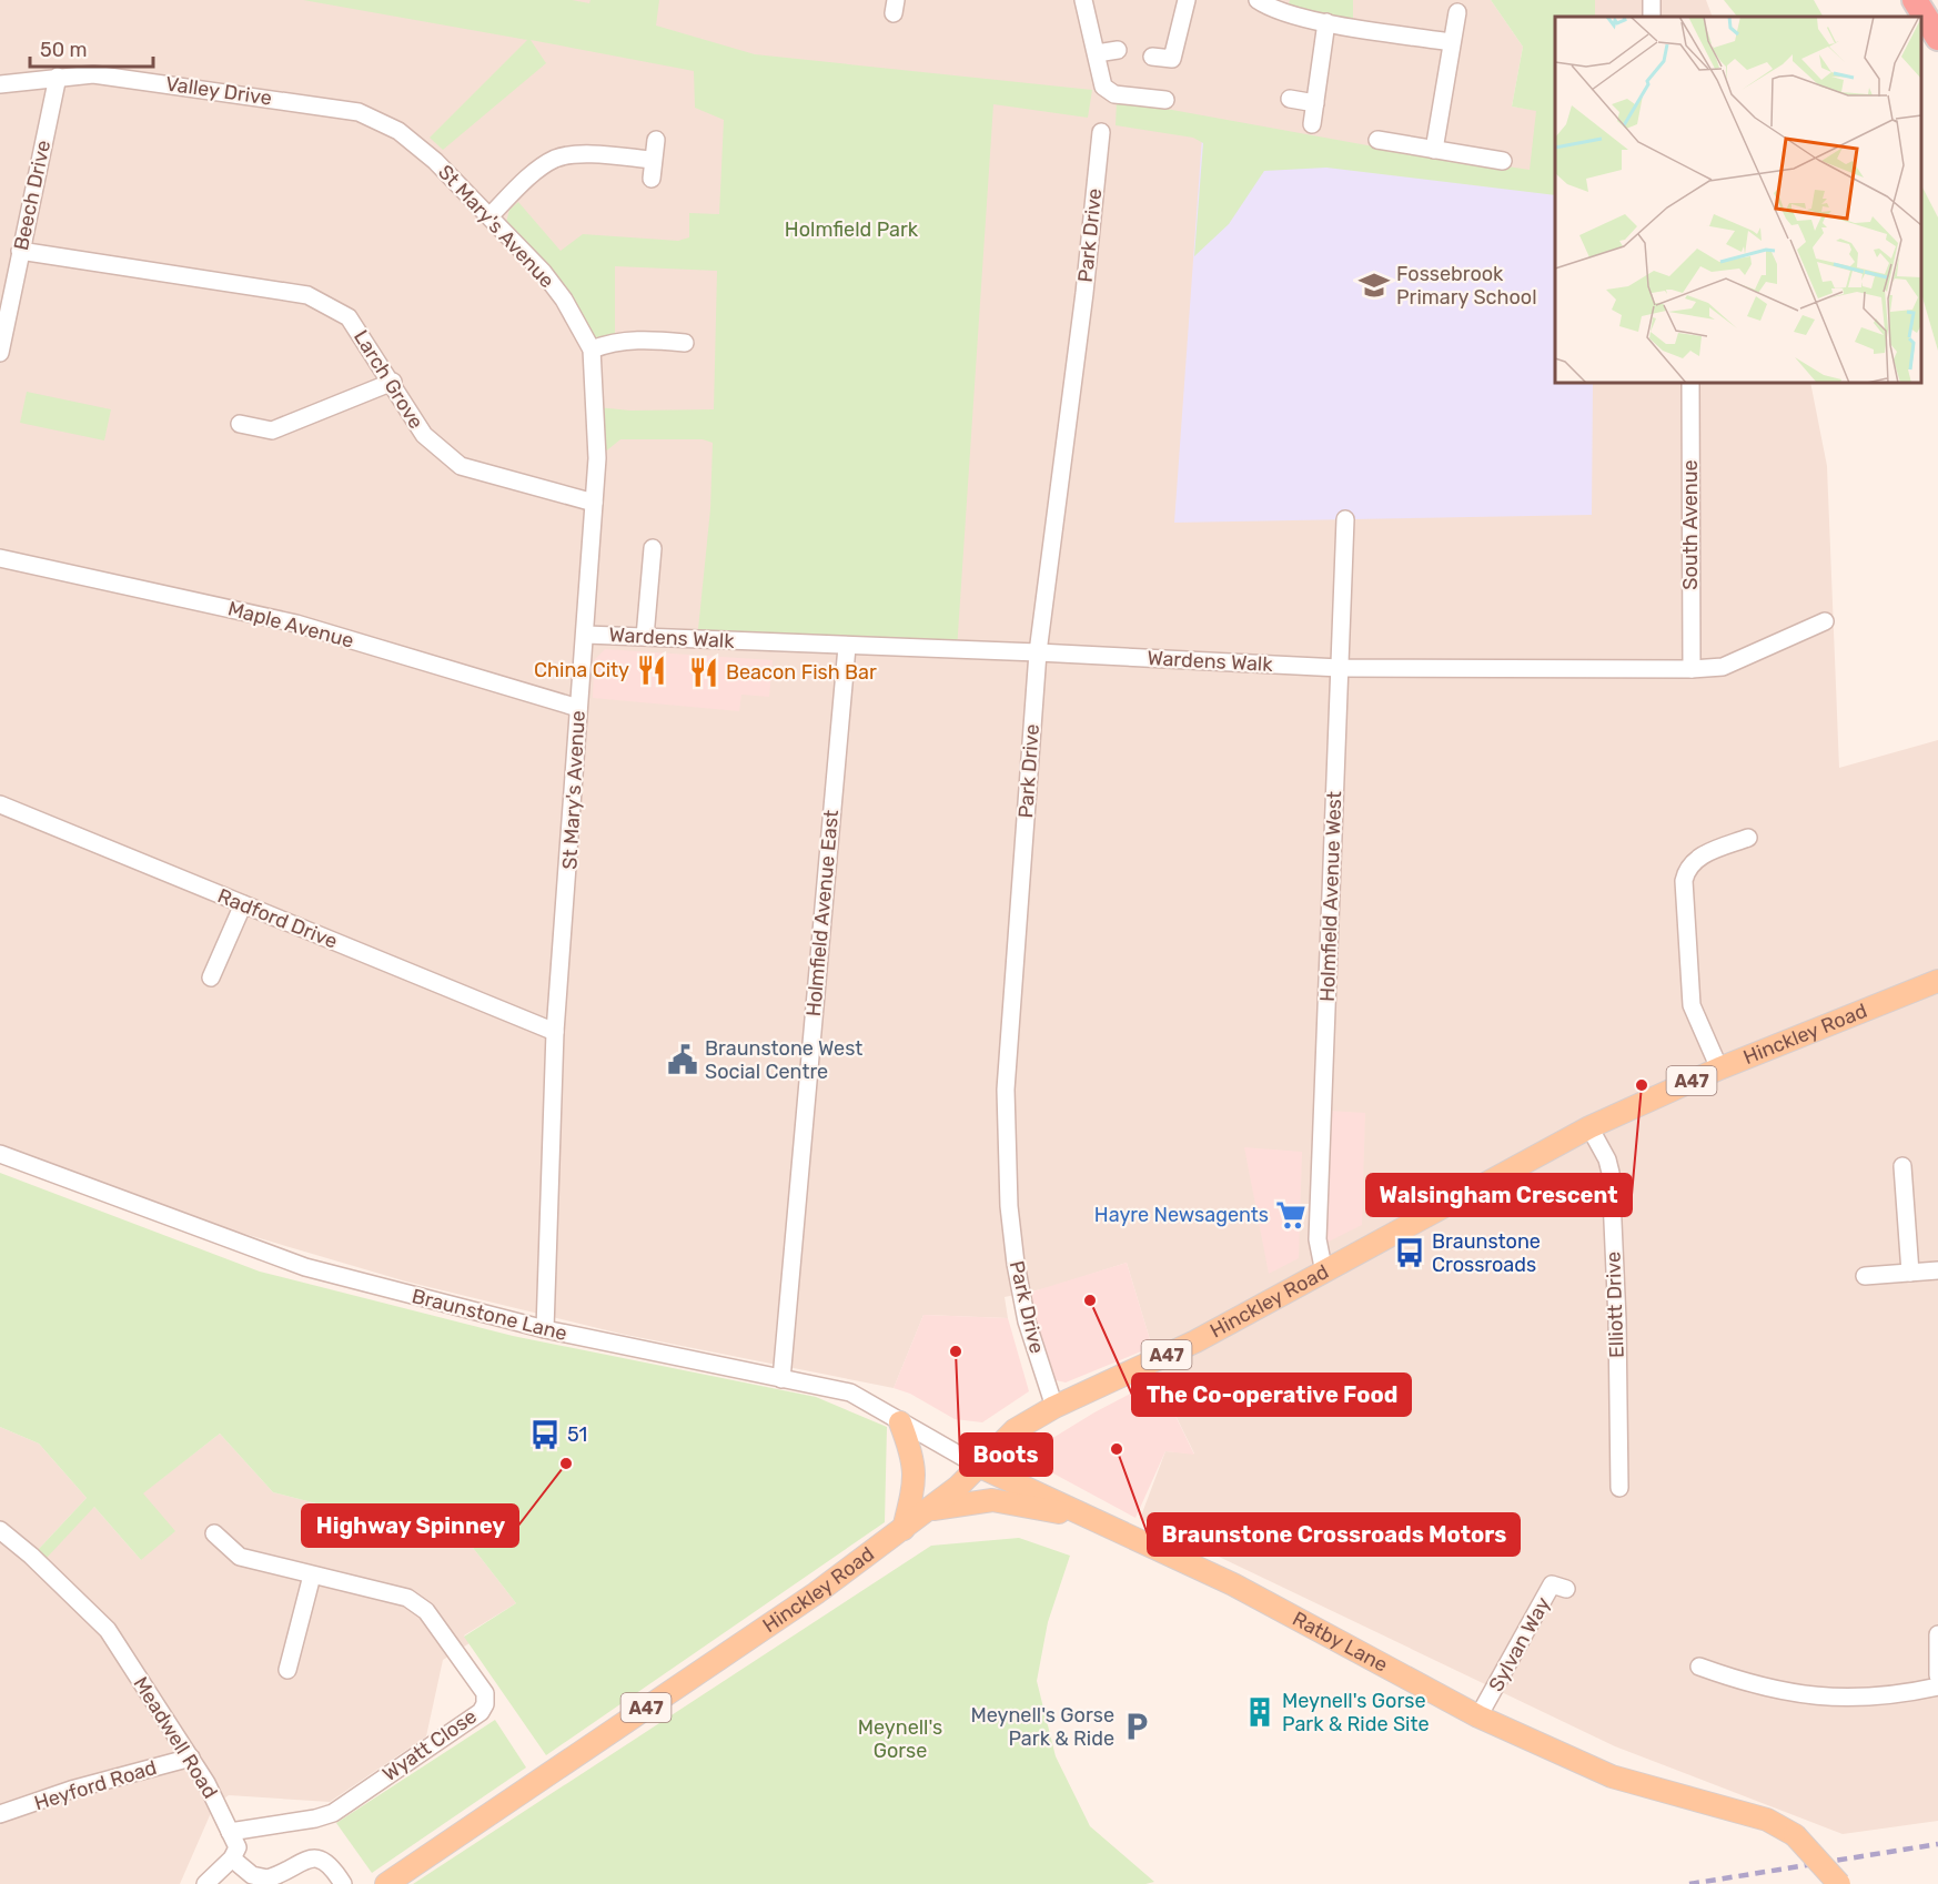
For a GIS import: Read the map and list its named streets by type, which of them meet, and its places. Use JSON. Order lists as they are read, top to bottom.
{
  "streets": {
    "main road": ["Hinckley Road", "A47", "Ratby Lane"],
    "street": [
      "Valley Drive",
      "Beech Drive",
      "St Mary's Avenue",
      "Park Drive",
      "Larch Grove",
      "South Avenue",
      "Maple Avenue",
      "Wardens Walk",
      "Holmfield Avenue West",
      "Holmfield Avenue East",
      "Radford Drive",
      "Elliott Drive",
      "Braunstone Lane",
      "Sylvan Way",
      "Meadwell Road",
      "Wyatt Close",
      "Heyford Road"
    ]
  },
  "crossings": [
    ["Valley Drive", "Beech Drive"],
    ["Valley Drive", "St Mary's Avenue"],
    ["Beech Drive", "Larch Grove"],
    ["St Mary's Avenue", "Larch Grove"],
    ["St Mary's Avenue", "Maple Avenue"],
    ["St Mary's Avenue", "Wardens Walk"],
    ["St Mary's Avenue", "Radford Drive"],
    ["St Mary's Avenue", "Braunstone Lane"],
    ["Park Drive", "Wardens Walk"],
    ["Park Drive", "Hinckley Road"],
    ["South Avenue", "Wardens Walk"],
    ["Wardens Walk", "Holmfield Avenue West"],
    ["Wardens Walk", "Holmfield Avenue East"],
    ["Holmfield Avenue West", "Hinckley Road"],
    ["Holmfield Avenue East", "Braunstone Lane"],
    ["Hinckley Road", "Elliott Drive"],
    ["Hinckley Road", "Braunstone Lane"],
    ["Hinckley Road", "Ratby Lane"],
    ["Braunstone Lane", "Ratby Lane"],
    ["Ratby Lane", "Sylvan Way"],
    ["Meadwell Road", "Wyatt Close"],
    ["Meadwell Road", "Heyford Road"]
  ],
  "parks": ["Holmfield Park", "Meynell's Gorse"],
  "places": {
    "school or university": ["Fossebrook Primary School"],
    "restaurant": ["China City", "Beacon Fish Bar"],
    "public building": ["Braunstone West Social Centre"],
    "other": [
      "Walsingham Crescent",
      "The Co-operative Food",
      "Boots",
      "Braunstone Crossroads Motors",
      "Highway Spinney"
    ],
    "supermarket": ["Hayre Newsagents"],
    "bus stop": ["Braunstone Crossroads", "51"],
    "building": ["Meynell's Gorse Park & Ride Site"],
    "parking": ["Meynell's Gorse Park & Ride"]
  },
  "scale_bar": "50 m"
}
